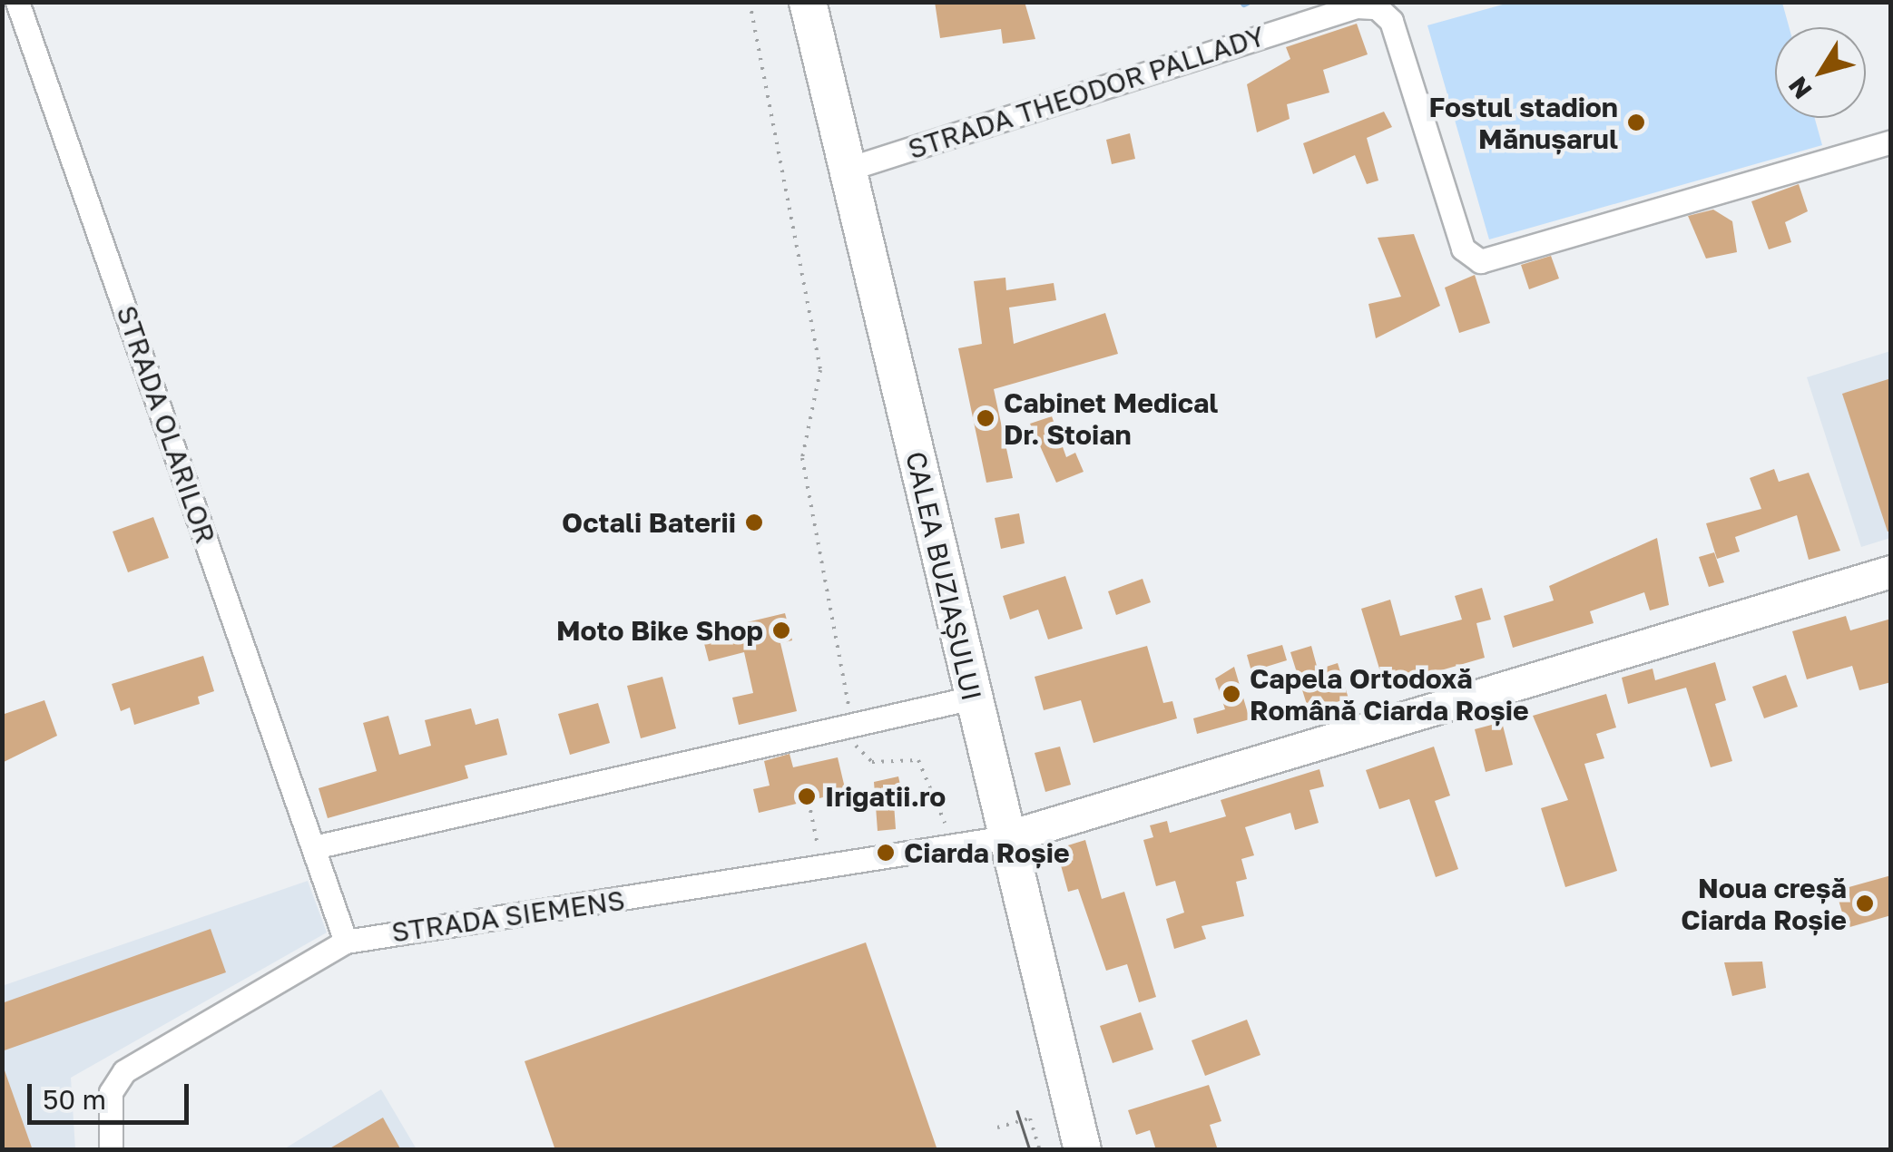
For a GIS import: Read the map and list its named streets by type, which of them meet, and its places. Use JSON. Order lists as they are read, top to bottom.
{
  "streets": {
    "main road": ["CALEA BUZIAȘULUI"],
    "street": ["STRADA THEODOR PALLADY", "STRADA OLARILOR", "STRADA SIEMENS"]
  },
  "crossings": [
    ["STRADA THEODOR PALLADY", "CALEA BUZIAȘULUI"],
    ["STRADA OLARILOR", "STRADA SIEMENS"],
    ["CALEA BUZIAȘULUI", "STRADA SIEMENS"]
  ],
  "places": [
    "Fostul stadion Mănușarul",
    "Cabinet Medical Dr. Stoian",
    "Octali Baterii",
    "Moto Bike Shop",
    "Capela Ortodoxă Română Ciarda Roșie",
    "Irigatii.ro",
    "Ciarda Roșie",
    "Noua creșă Ciarda Roșie"
  ],
  "scale_bar": "50 m",
  "north": "bottom left"
}
